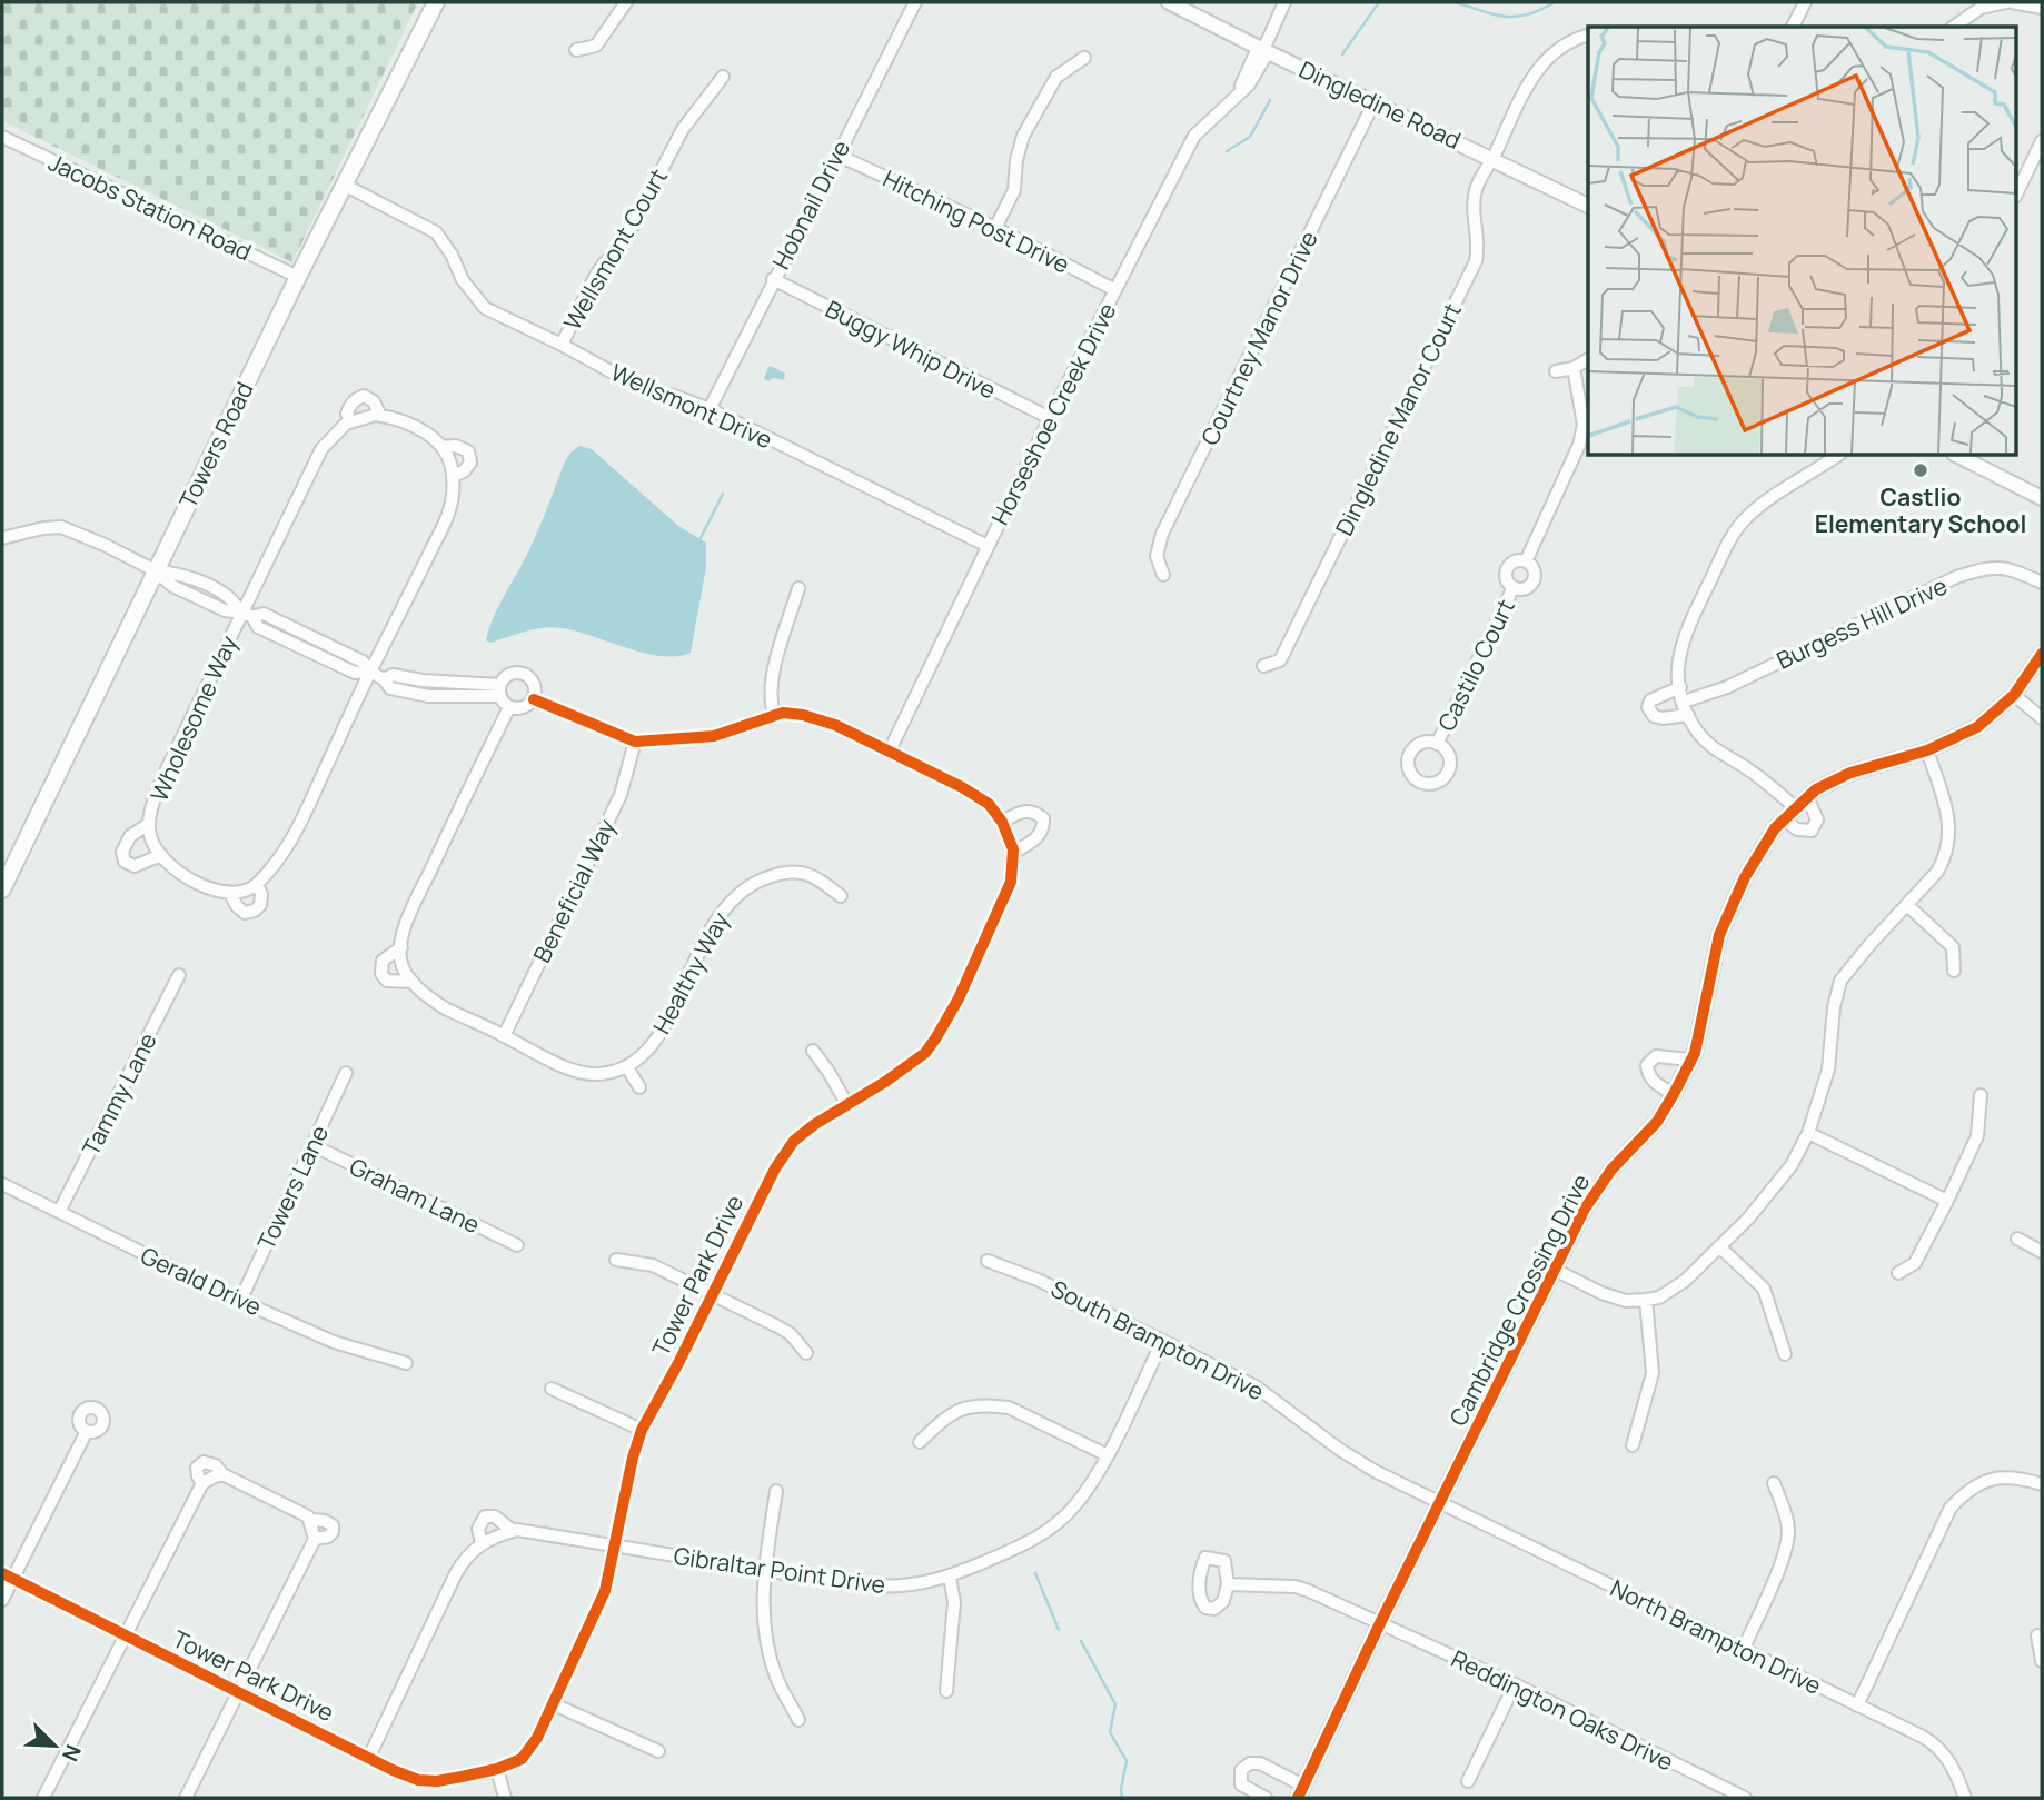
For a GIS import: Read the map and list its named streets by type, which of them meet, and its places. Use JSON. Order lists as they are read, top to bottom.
{
  "streets": {
    "main road": ["Towers Road"],
    "street": [
      "Dingledine Road",
      "Hobnail Drive",
      "Jacobs Station Road",
      "Hitching Post Drive",
      "Wellsmont Court",
      "Courtney Manor Drive",
      "Buggy Whip Drive",
      "Wellsmont Drive",
      "Horseshoe Creek Drive",
      "Dingledine Manor Court",
      "Burgess Hill Drive",
      "Castilo Court",
      "Wholesome Way",
      "Beneficial Way",
      "Healthy Way",
      "Tammy Lane",
      "Towers Lane",
      "Graham Lane",
      "Tower Park Drive",
      "Gerald Drive",
      "Cambridge Crossing Drive",
      "South Brampton Drive",
      "Gibraltar Point Drive",
      "North Brampton Drive",
      "Reddington Oaks Drive"
    ]
  },
  "crossings": [
    ["Dingledine Road", "Courtney Manor Drive"],
    ["Dingledine Road", "Horseshoe Creek Drive"],
    ["Dingledine Road", "Dingledine Manor Court"],
    ["Hobnail Drive", "Hitching Post Drive"],
    ["Hobnail Drive", "Buggy Whip Drive"],
    ["Hobnail Drive", "Wellsmont Drive"],
    ["Jacobs Station Road", "Towers Road"],
    ["Hitching Post Drive", "Horseshoe Creek Drive"],
    ["Wellsmont Court", "Wellsmont Drive"],
    ["Buggy Whip Drive", "Horseshoe Creek Drive"],
    ["Wellsmont Drive", "Horseshoe Creek Drive"],
    ["Wellsmont Drive", "Towers Road"],
    ["Horseshoe Creek Drive", "Tower Park Drive"],
    ["Beneficial Way", "Tower Park Drive"],
    ["Tammy Lane", "Gerald Drive"],
    ["Towers Lane", "Graham Lane"],
    ["Towers Lane", "Gerald Drive"],
    ["Tower Park Drive", "Gibraltar Point Drive"],
    ["Cambridge Crossing Drive", "South Brampton Drive"],
    ["Cambridge Crossing Drive", "North Brampton Drive"],
    ["Cambridge Crossing Drive", "Reddington Oaks Drive"],
    ["South Brampton Drive", "Gibraltar Point Drive"],
    ["South Brampton Drive", "North Brampton Drive"]
  ],
  "places": ["Castlio Elementary School"],
  "north": "bottom right"
}
